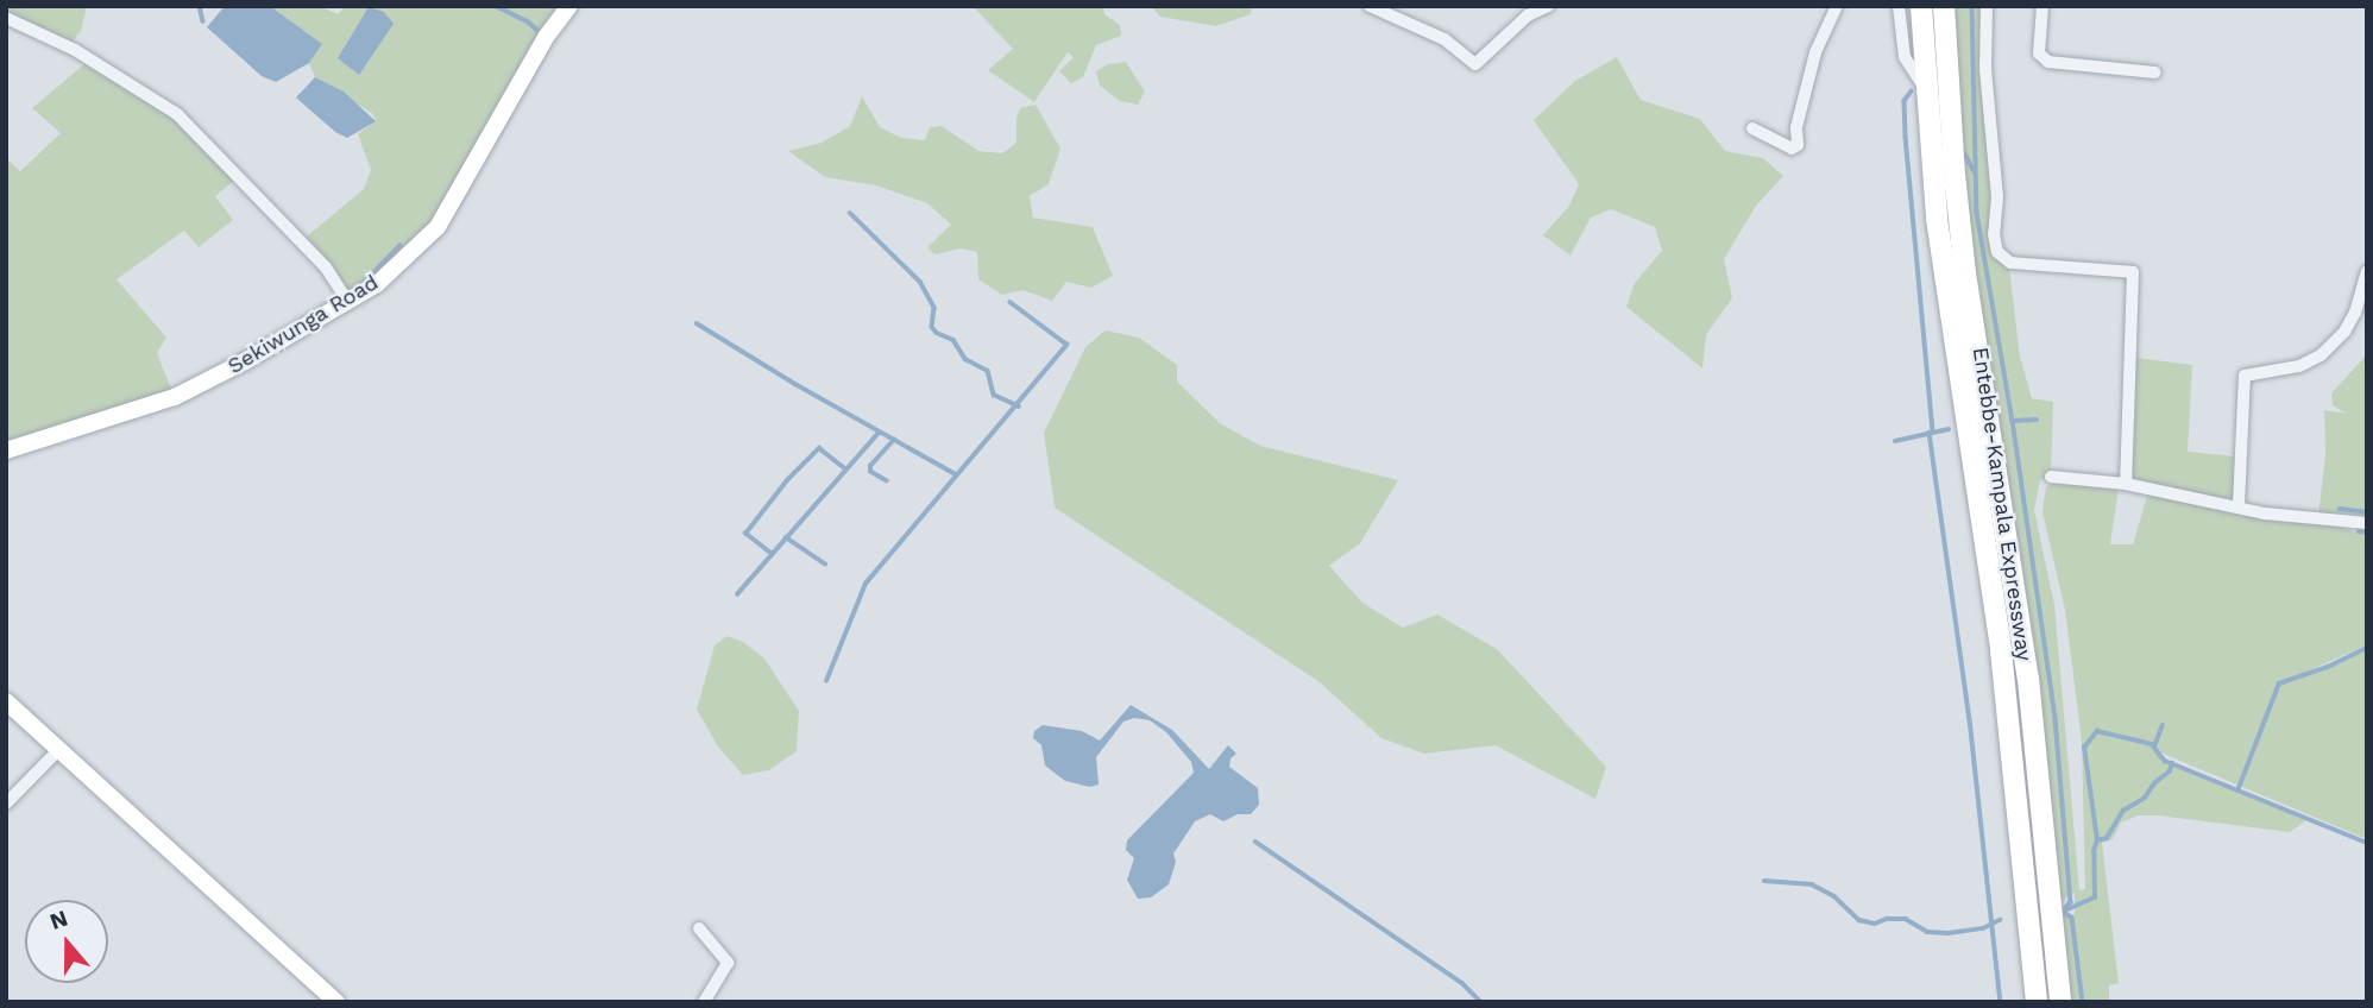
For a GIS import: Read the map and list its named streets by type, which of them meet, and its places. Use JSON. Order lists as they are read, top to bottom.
{
  "streets": {
    "highway": ["Entebbe-Kampala Expressway"],
    "main road": ["Sekiwunga Road"]
  },
  "north": "top"
}
